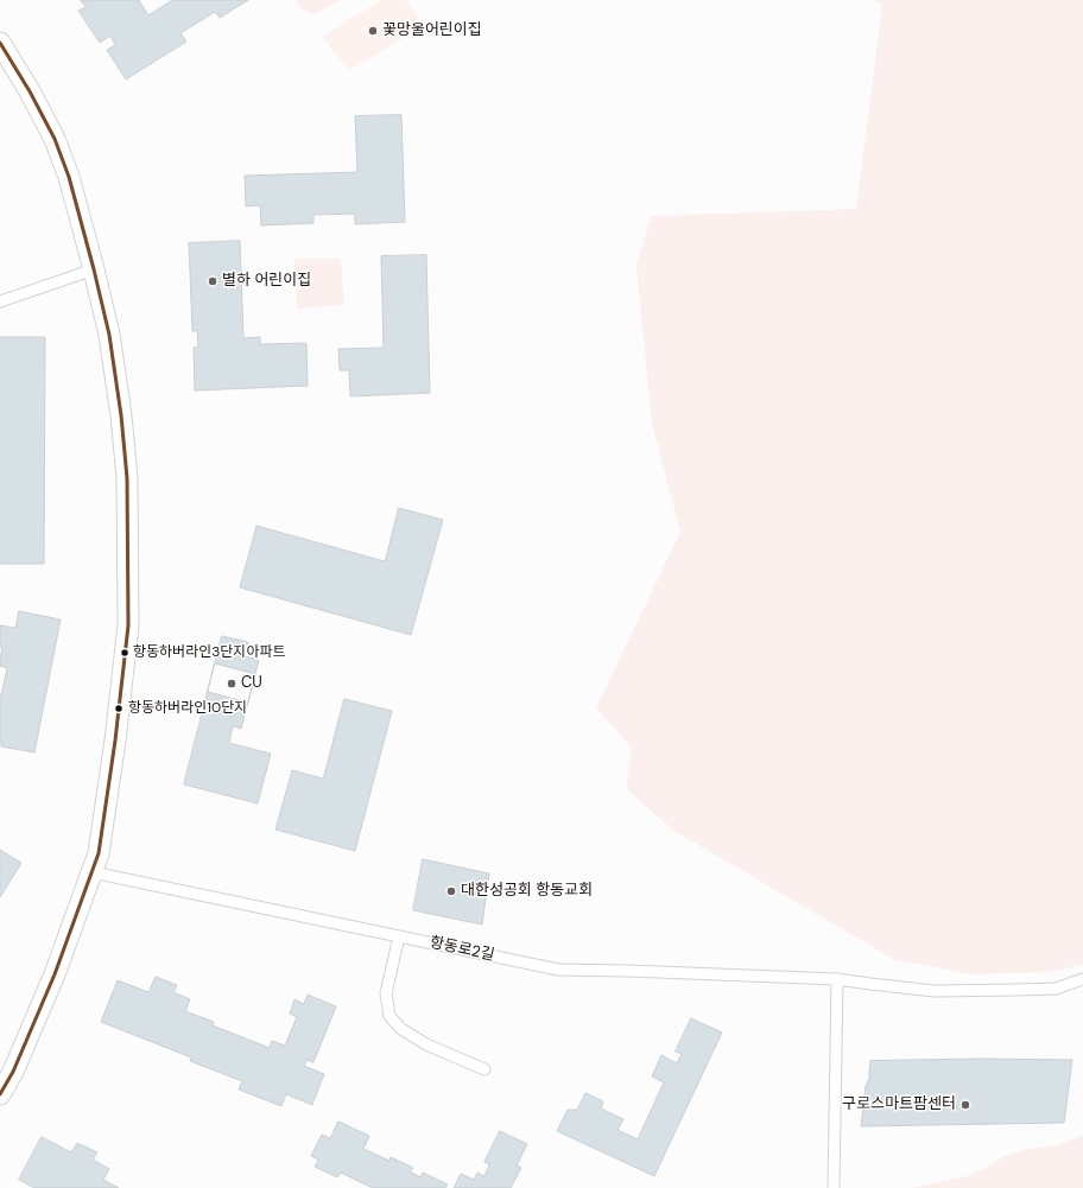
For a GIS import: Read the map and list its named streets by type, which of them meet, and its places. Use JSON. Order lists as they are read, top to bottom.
{
  "streets": {
    "lane": ["항동로2길"]
  },
  "places": [
    "꽃망울어린이집",
    "별하 어린이집",
    "항동하버라인3단지아파트",
    "CU",
    "항동하버라인10단지",
    "대한성공회 항동교회",
    "구로스마트팜센터"
  ]
}
